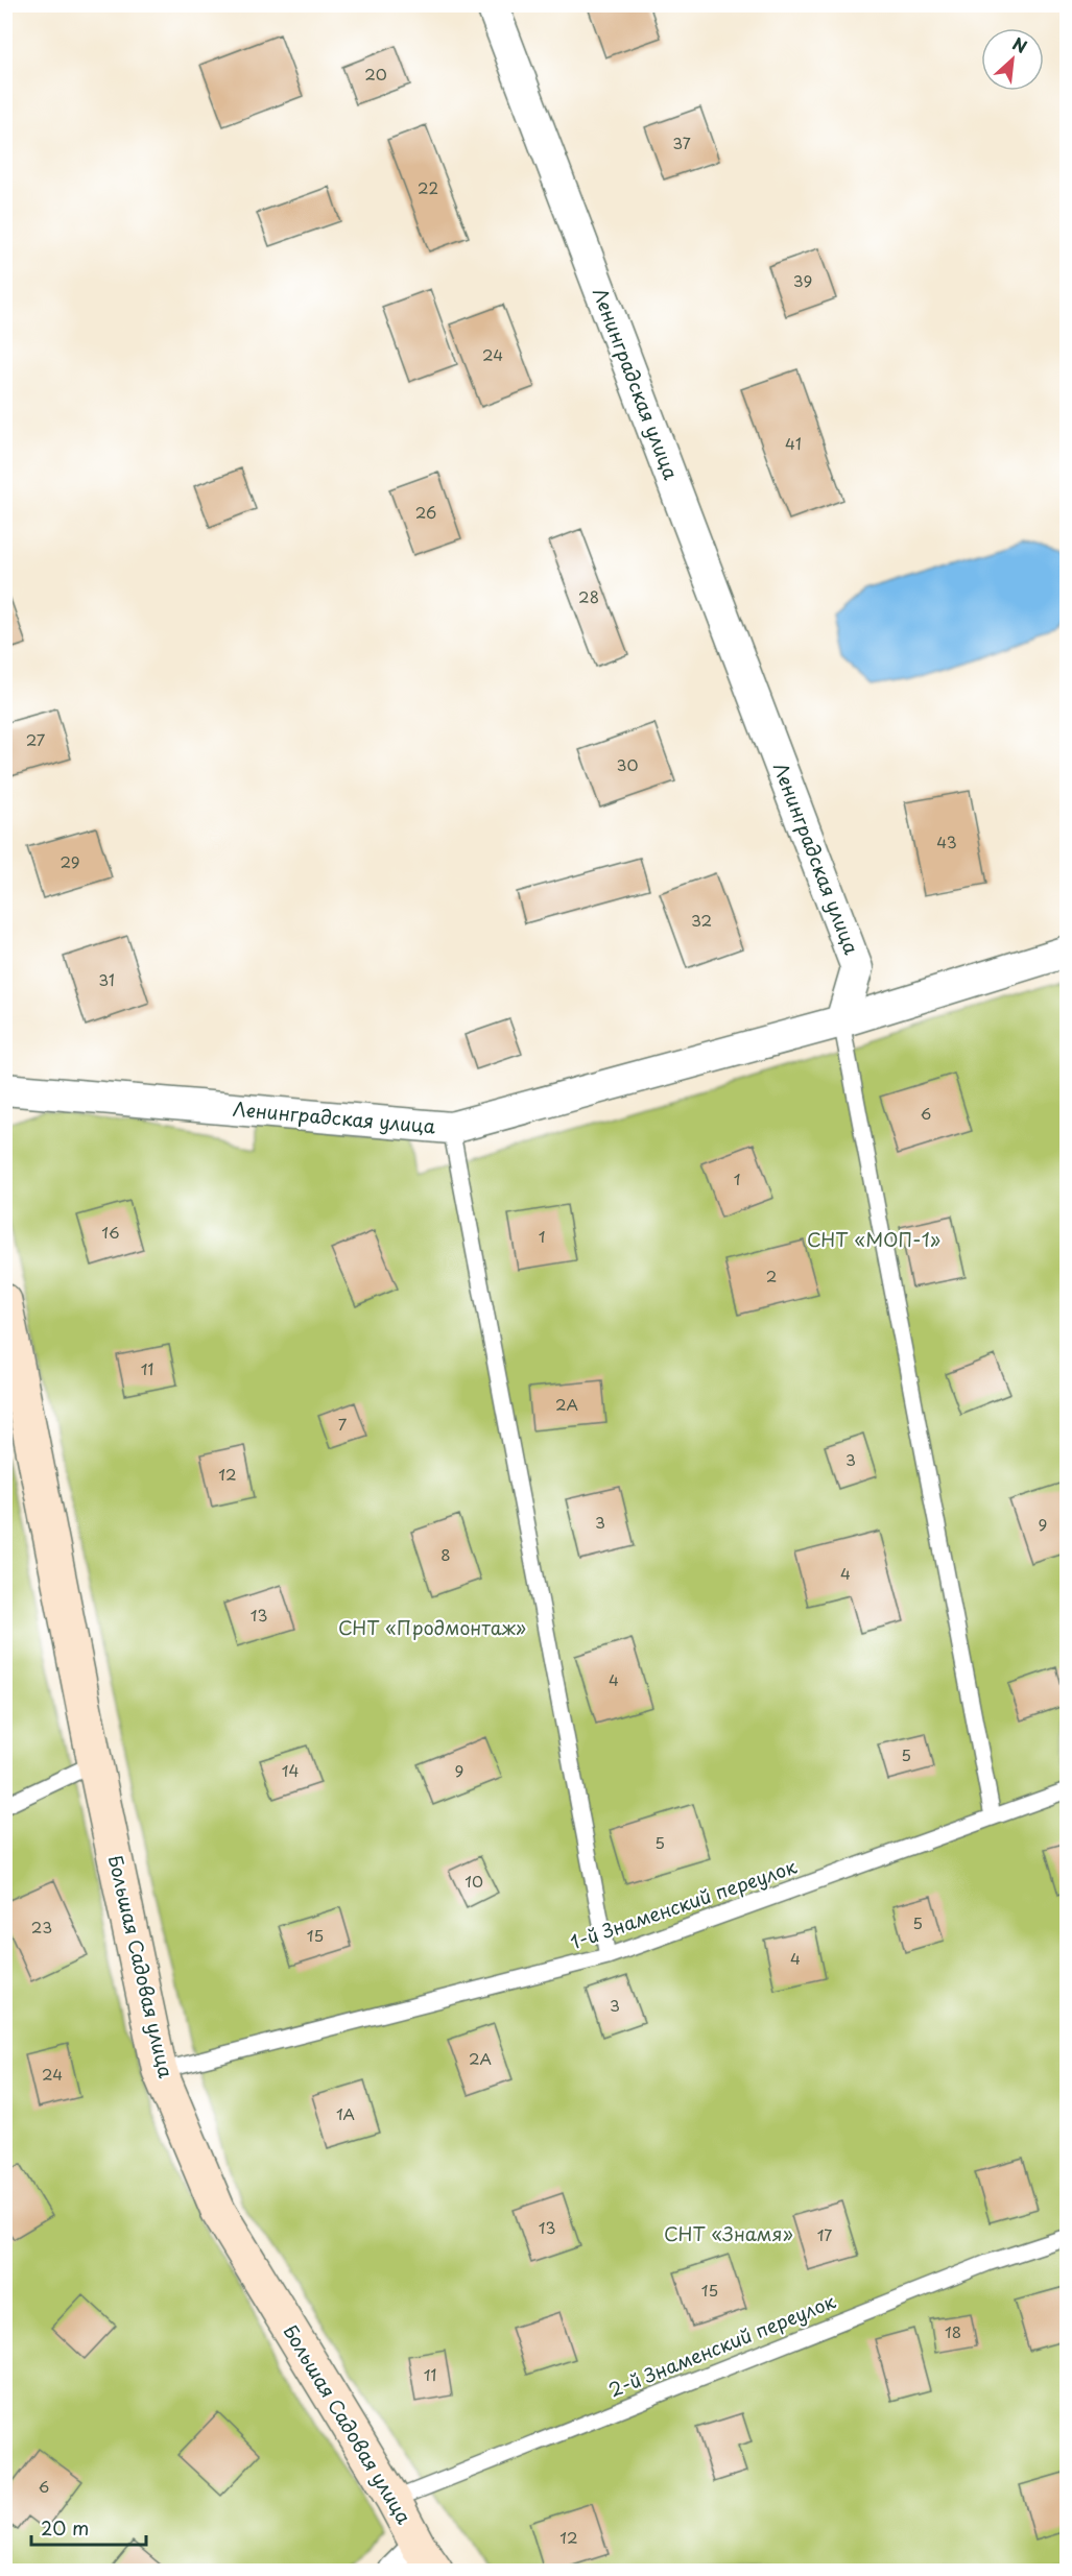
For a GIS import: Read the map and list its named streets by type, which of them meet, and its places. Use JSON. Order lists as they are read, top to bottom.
{
  "streets": {
    "street": ["Ленинградская улица", "Большая Садовая улица"],
    "lane": ["1-й Знаменский переулок", "2-й Знаменский переулок"]
  },
  "crossings": [
    ["1-й Знаменский переулок", "Большая Садовая улица"],
    ["Большая Садовая улица", "2-й Знаменский переулок"]
  ],
  "parks": ["СНТ «МОП-1»", "СНТ «Продмонтаж»", "СНТ «Знамя»"],
  "house_numbers": [
    "20",
    "37",
    "22",
    "39",
    "24",
    "41",
    "26",
    "28",
    "27",
    "30",
    "43",
    "29",
    "32",
    "31",
    "6",
    "1",
    "16",
    "1",
    "2",
    "11",
    "2А",
    "7",
    "3",
    "12",
    "3",
    "9",
    "8",
    "4",
    "13",
    "4",
    "5",
    "14",
    "9",
    "5",
    "10",
    "5",
    "23",
    "15",
    "4",
    "3",
    "2А",
    "24",
    "1А",
    "13",
    "17",
    "15",
    "18",
    "11",
    "6",
    "12"
  ],
  "scale_bar": "20 m",
  "north": "top right"
}
